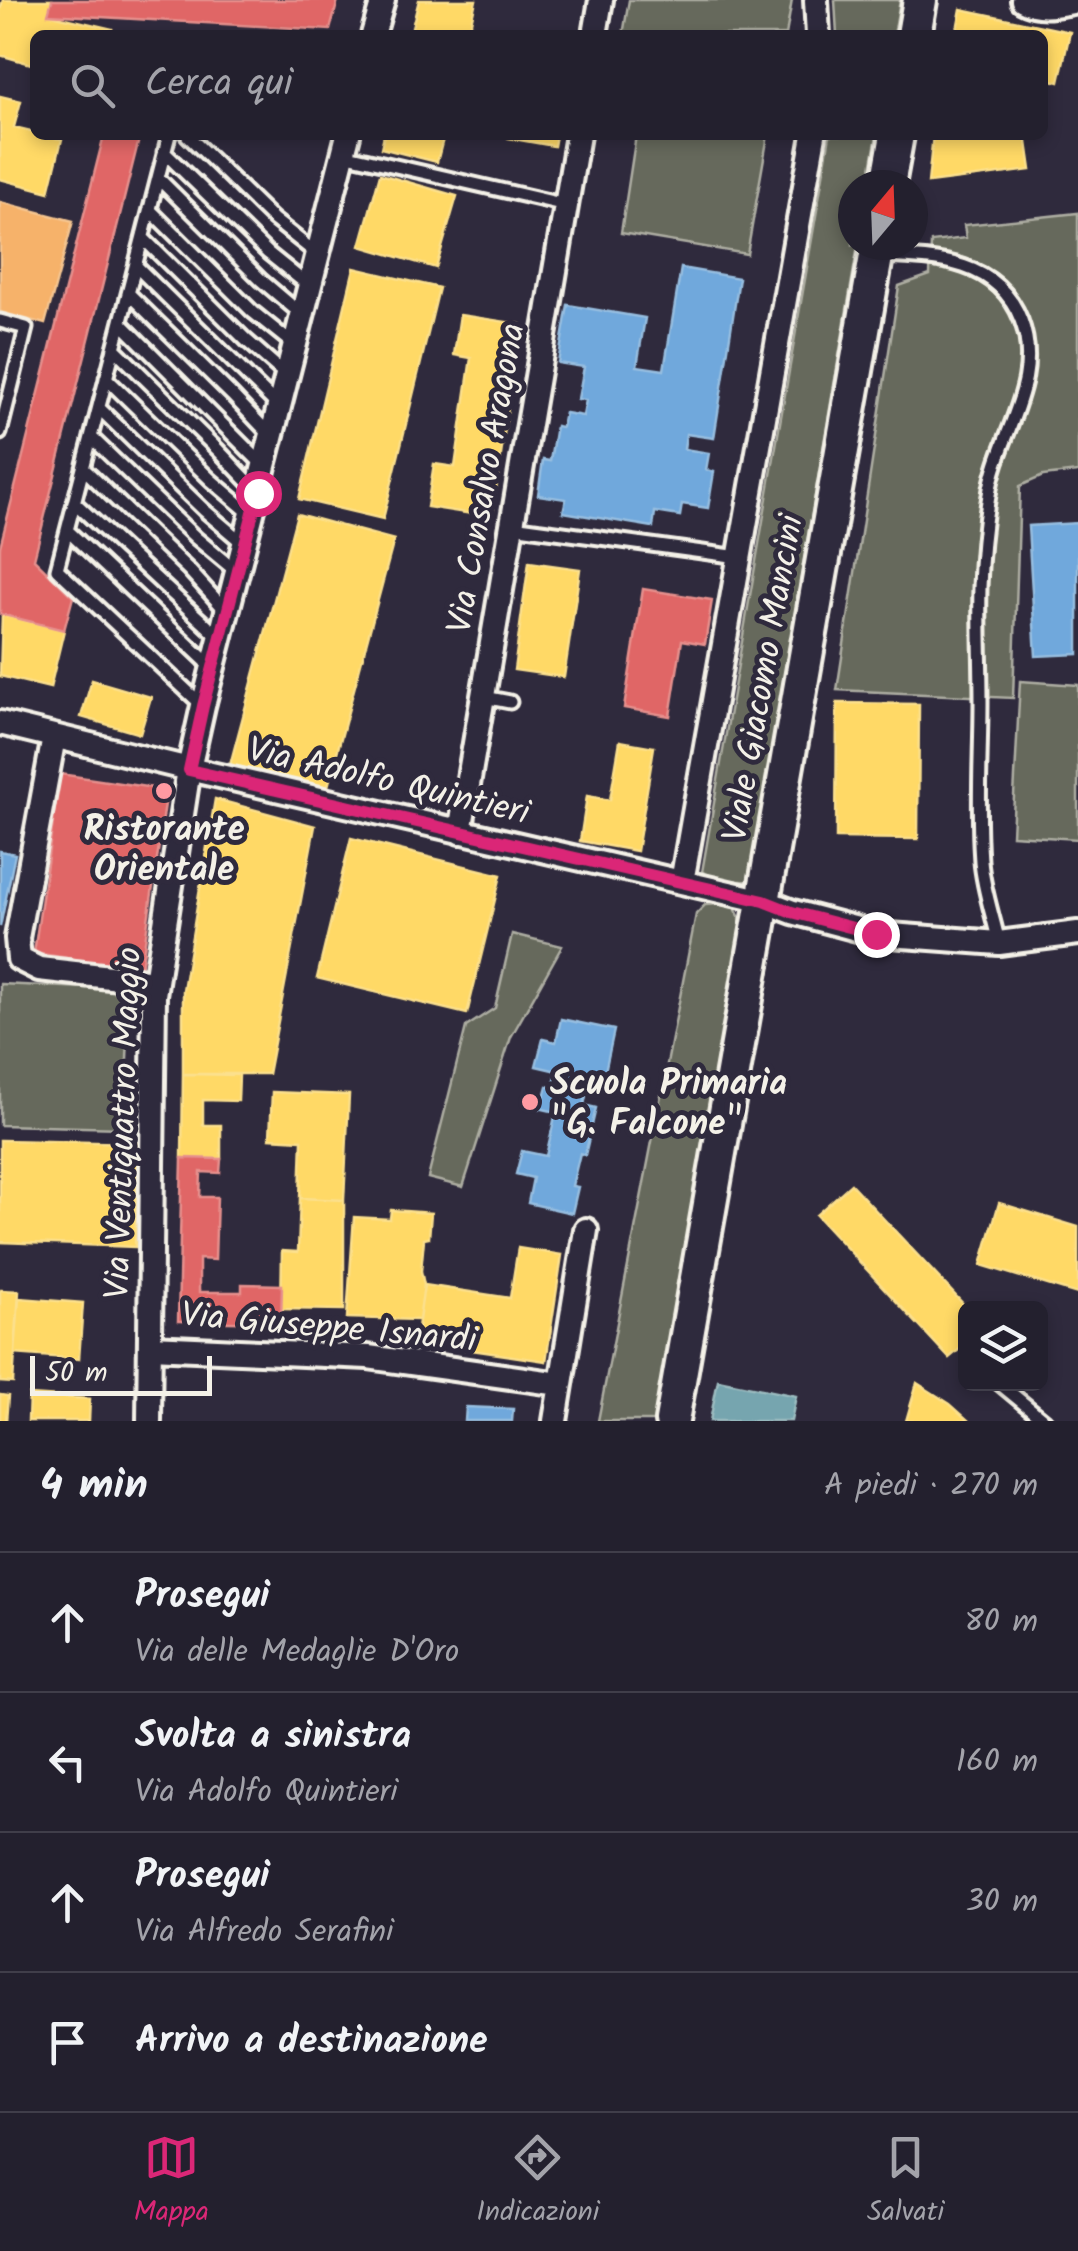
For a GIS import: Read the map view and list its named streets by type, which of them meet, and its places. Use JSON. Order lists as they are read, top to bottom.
{
  "streets": {
    "street": [
      "Via Consalvo Aragona",
      "Viale Giacomo Mancini",
      "Via Adolfo Quintieri",
      "Via Ventiquattro Maggio",
      "Via Giuseppe Isnardi"
    ]
  },
  "crossings": [
    ["Via Consalvo Aragona", "Via Adolfo Quintieri"],
    ["Viale Giacomo Mancini", "Via Adolfo Quintieri"],
    ["Via Adolfo Quintieri", "Via Ventiquattro Maggio"],
    ["Via Ventiquattro Maggio", "Via Giuseppe Isnardi"]
  ],
  "places": ["Ristorante Orientale", "Scuola Primaria \"G. Falcone\""],
  "scale_bar": "50 m",
  "north": "top",
  "page": {
    "search": "Cerca qui",
    "scale": "50 m",
    "heading": ["4 min", "A piedi · 270 m"],
    "list": [
      ["Prosegui", "Via delle Medaglie D'Oro", "80 m"],
      ["Svolta a sinistra", "Via Adolfo Quintieri", "160 m"],
      ["Prosegui", "Via Alfredo Serafini", "30 m"],
      "Arrivo a destinazione"
    ],
    "nav": ["Mappa", "Indicazioni", "Salvati"]
  }
}
